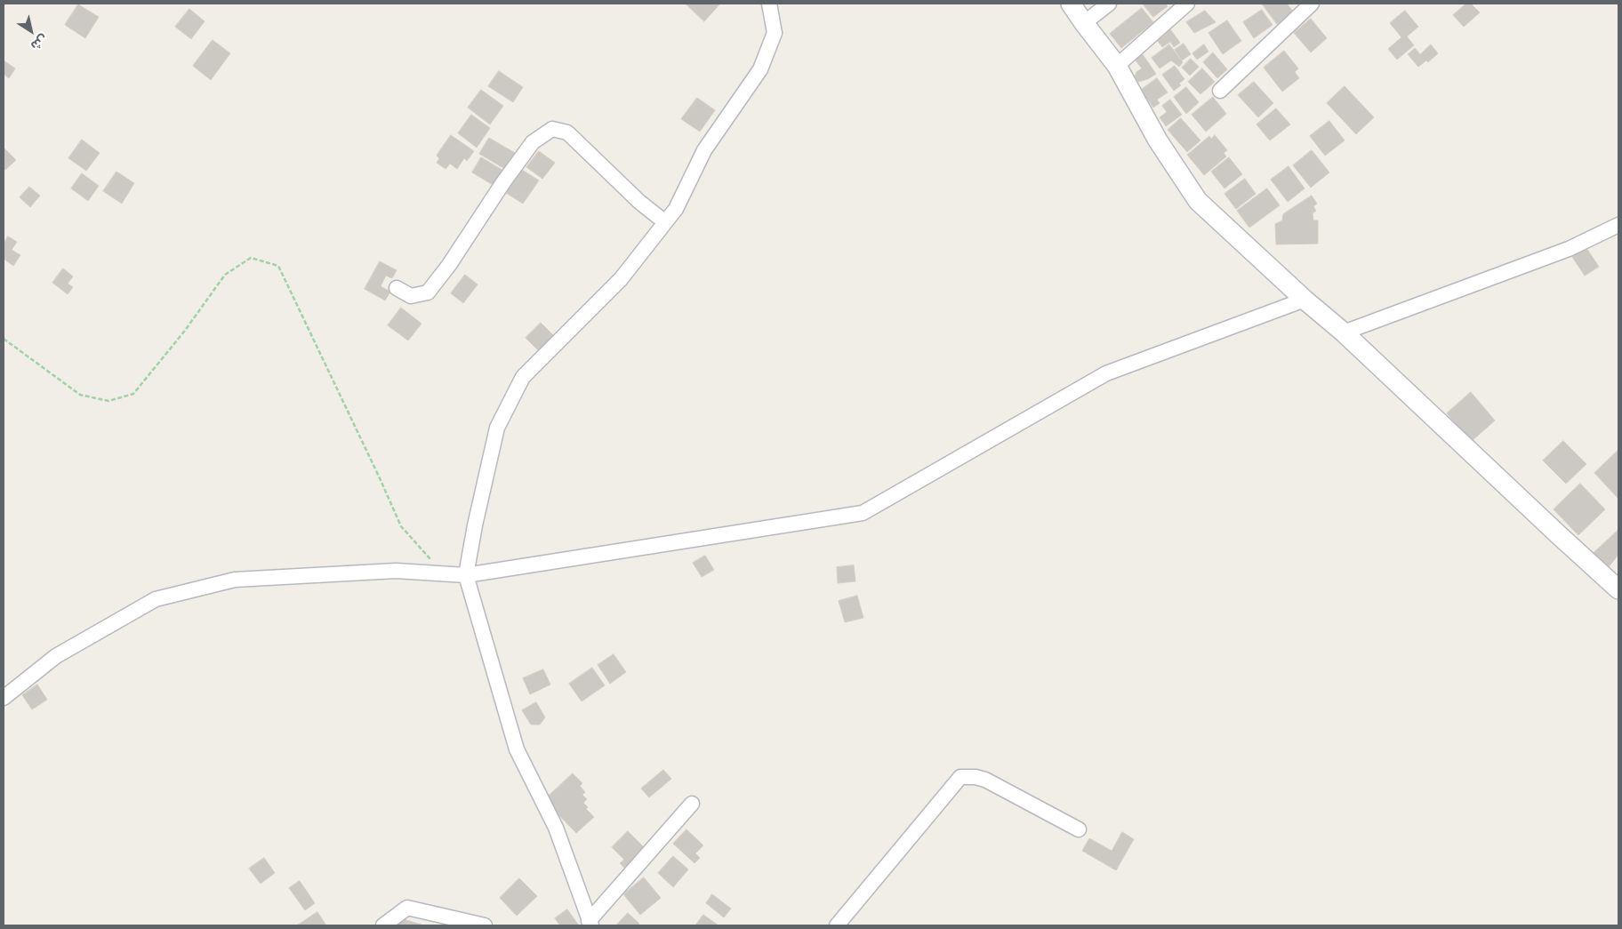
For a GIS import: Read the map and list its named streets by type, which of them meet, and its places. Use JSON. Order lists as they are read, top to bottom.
{
  "north": "bottom right"
}
